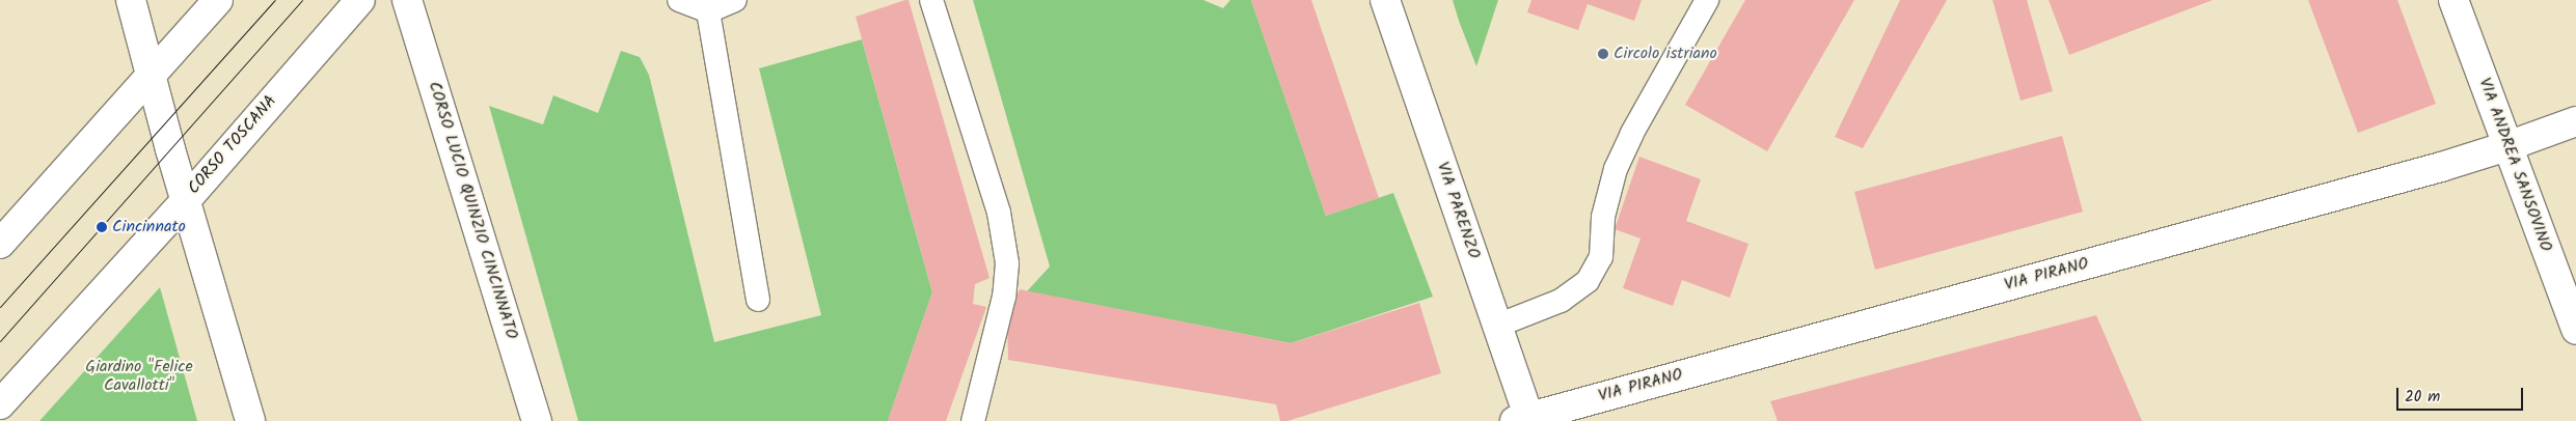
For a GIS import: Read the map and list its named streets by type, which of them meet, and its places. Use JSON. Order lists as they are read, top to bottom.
{
  "streets": {
    "street": [
      "CORSO TOSCANA",
      "VIA ANDREA SANSOVINO",
      "CORSO LUCIO QUINZIO CINCINNATO",
      "VIA PARENZO",
      "VIA PIRANO"
    ]
  },
  "crossings": [
    ["VIA ANDREA SANSOVINO", "VIA PIRANO"],
    ["VIA PARENZO", "VIA PIRANO"]
  ],
  "parks": ["Giardino \"Felice Cavallotti\""],
  "places": ["Circolo istriano", "Cincinnato"],
  "scale_bar": "20 m"
}
